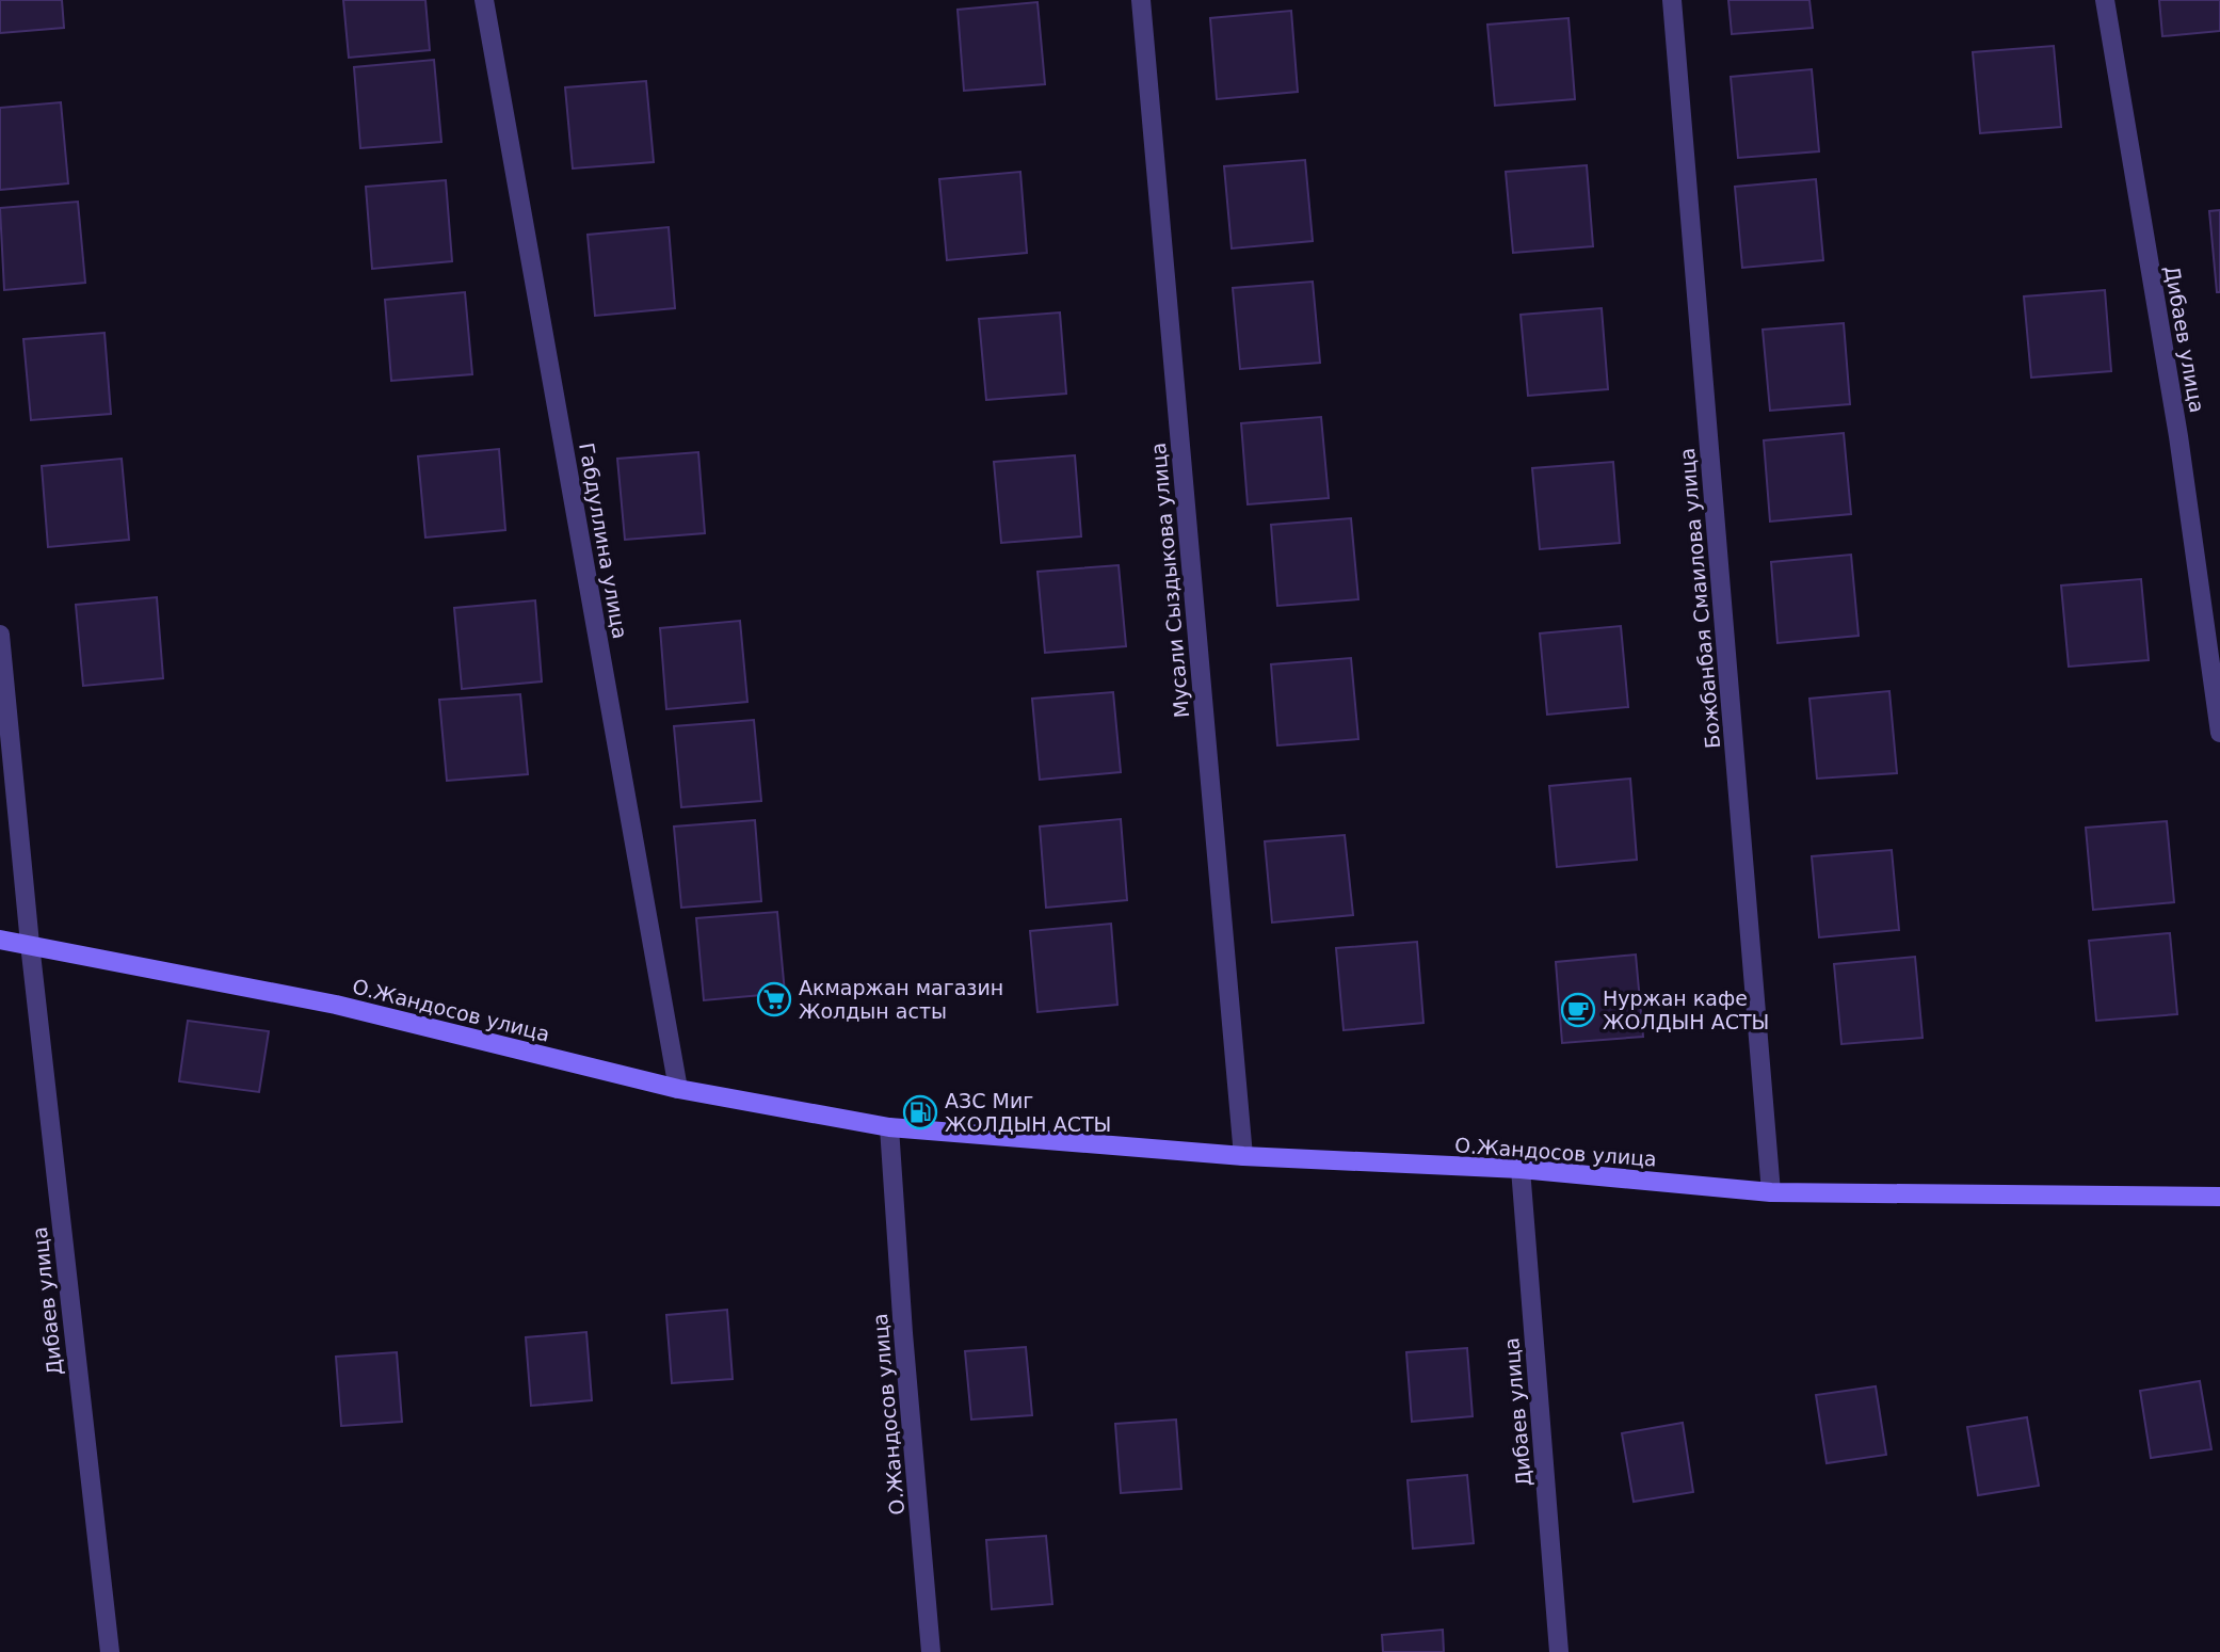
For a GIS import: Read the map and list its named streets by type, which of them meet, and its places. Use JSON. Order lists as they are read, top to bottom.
{
  "streets": {
    "main road": ["О.Жандосов улица"],
    "street": [
      "Дибаев улица",
      "Габдуллина улица",
      "Мусали Сыздыкова улица",
      "Божбанбая Смаилова улица"
    ]
  },
  "crossings": [
    ["Дибаев улица", "О.Жандосов улица"],
    ["Габдуллина улица", "О.Жандосов улица"],
    ["Мусали Сыздыкова улица", "О.Жандосов улица"],
    ["Божбанбая Смаилова улица", "О.Жандосов улица"]
  ],
  "places": {
    "supermarket": ["Акмаржан магазин Жолдын асты"],
    "cafe": ["Нуржан кафе ЖОЛДЫН АСТЫ"],
    "fuel station": ["АЗС Миг ЖОЛДЫН АСТЫ"]
  }
}
